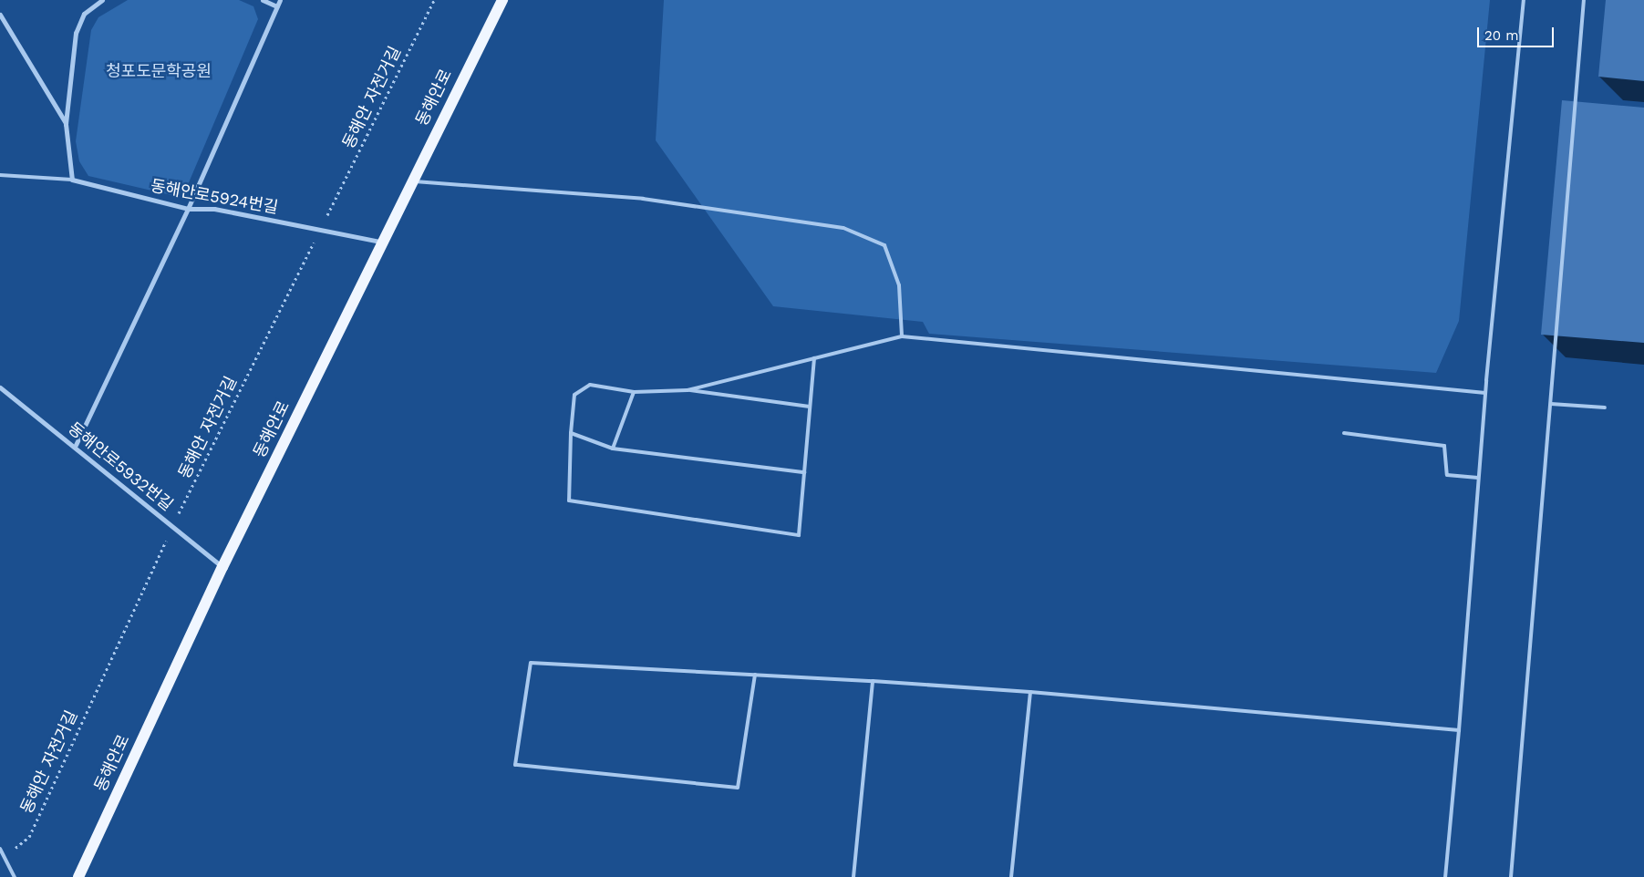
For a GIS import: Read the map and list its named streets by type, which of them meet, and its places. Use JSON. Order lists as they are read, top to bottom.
{
  "streets": {
    "main road": ["동해안로"],
    "street": ["동해안로5924번길", "동해안로5932번길"],
    "path": ["동해안 자전거길"]
  },
  "crossings": [
    ["동해안 자전거길", "동해안로5924번길"],
    ["동해안 자전거길", "동해안로5932번길"],
    ["동해안로", "동해안로5924번길"],
    ["동해안로", "동해안로5932번길"]
  ],
  "parks": ["청포도문학공원"],
  "scale_bar": "20 m"
}
